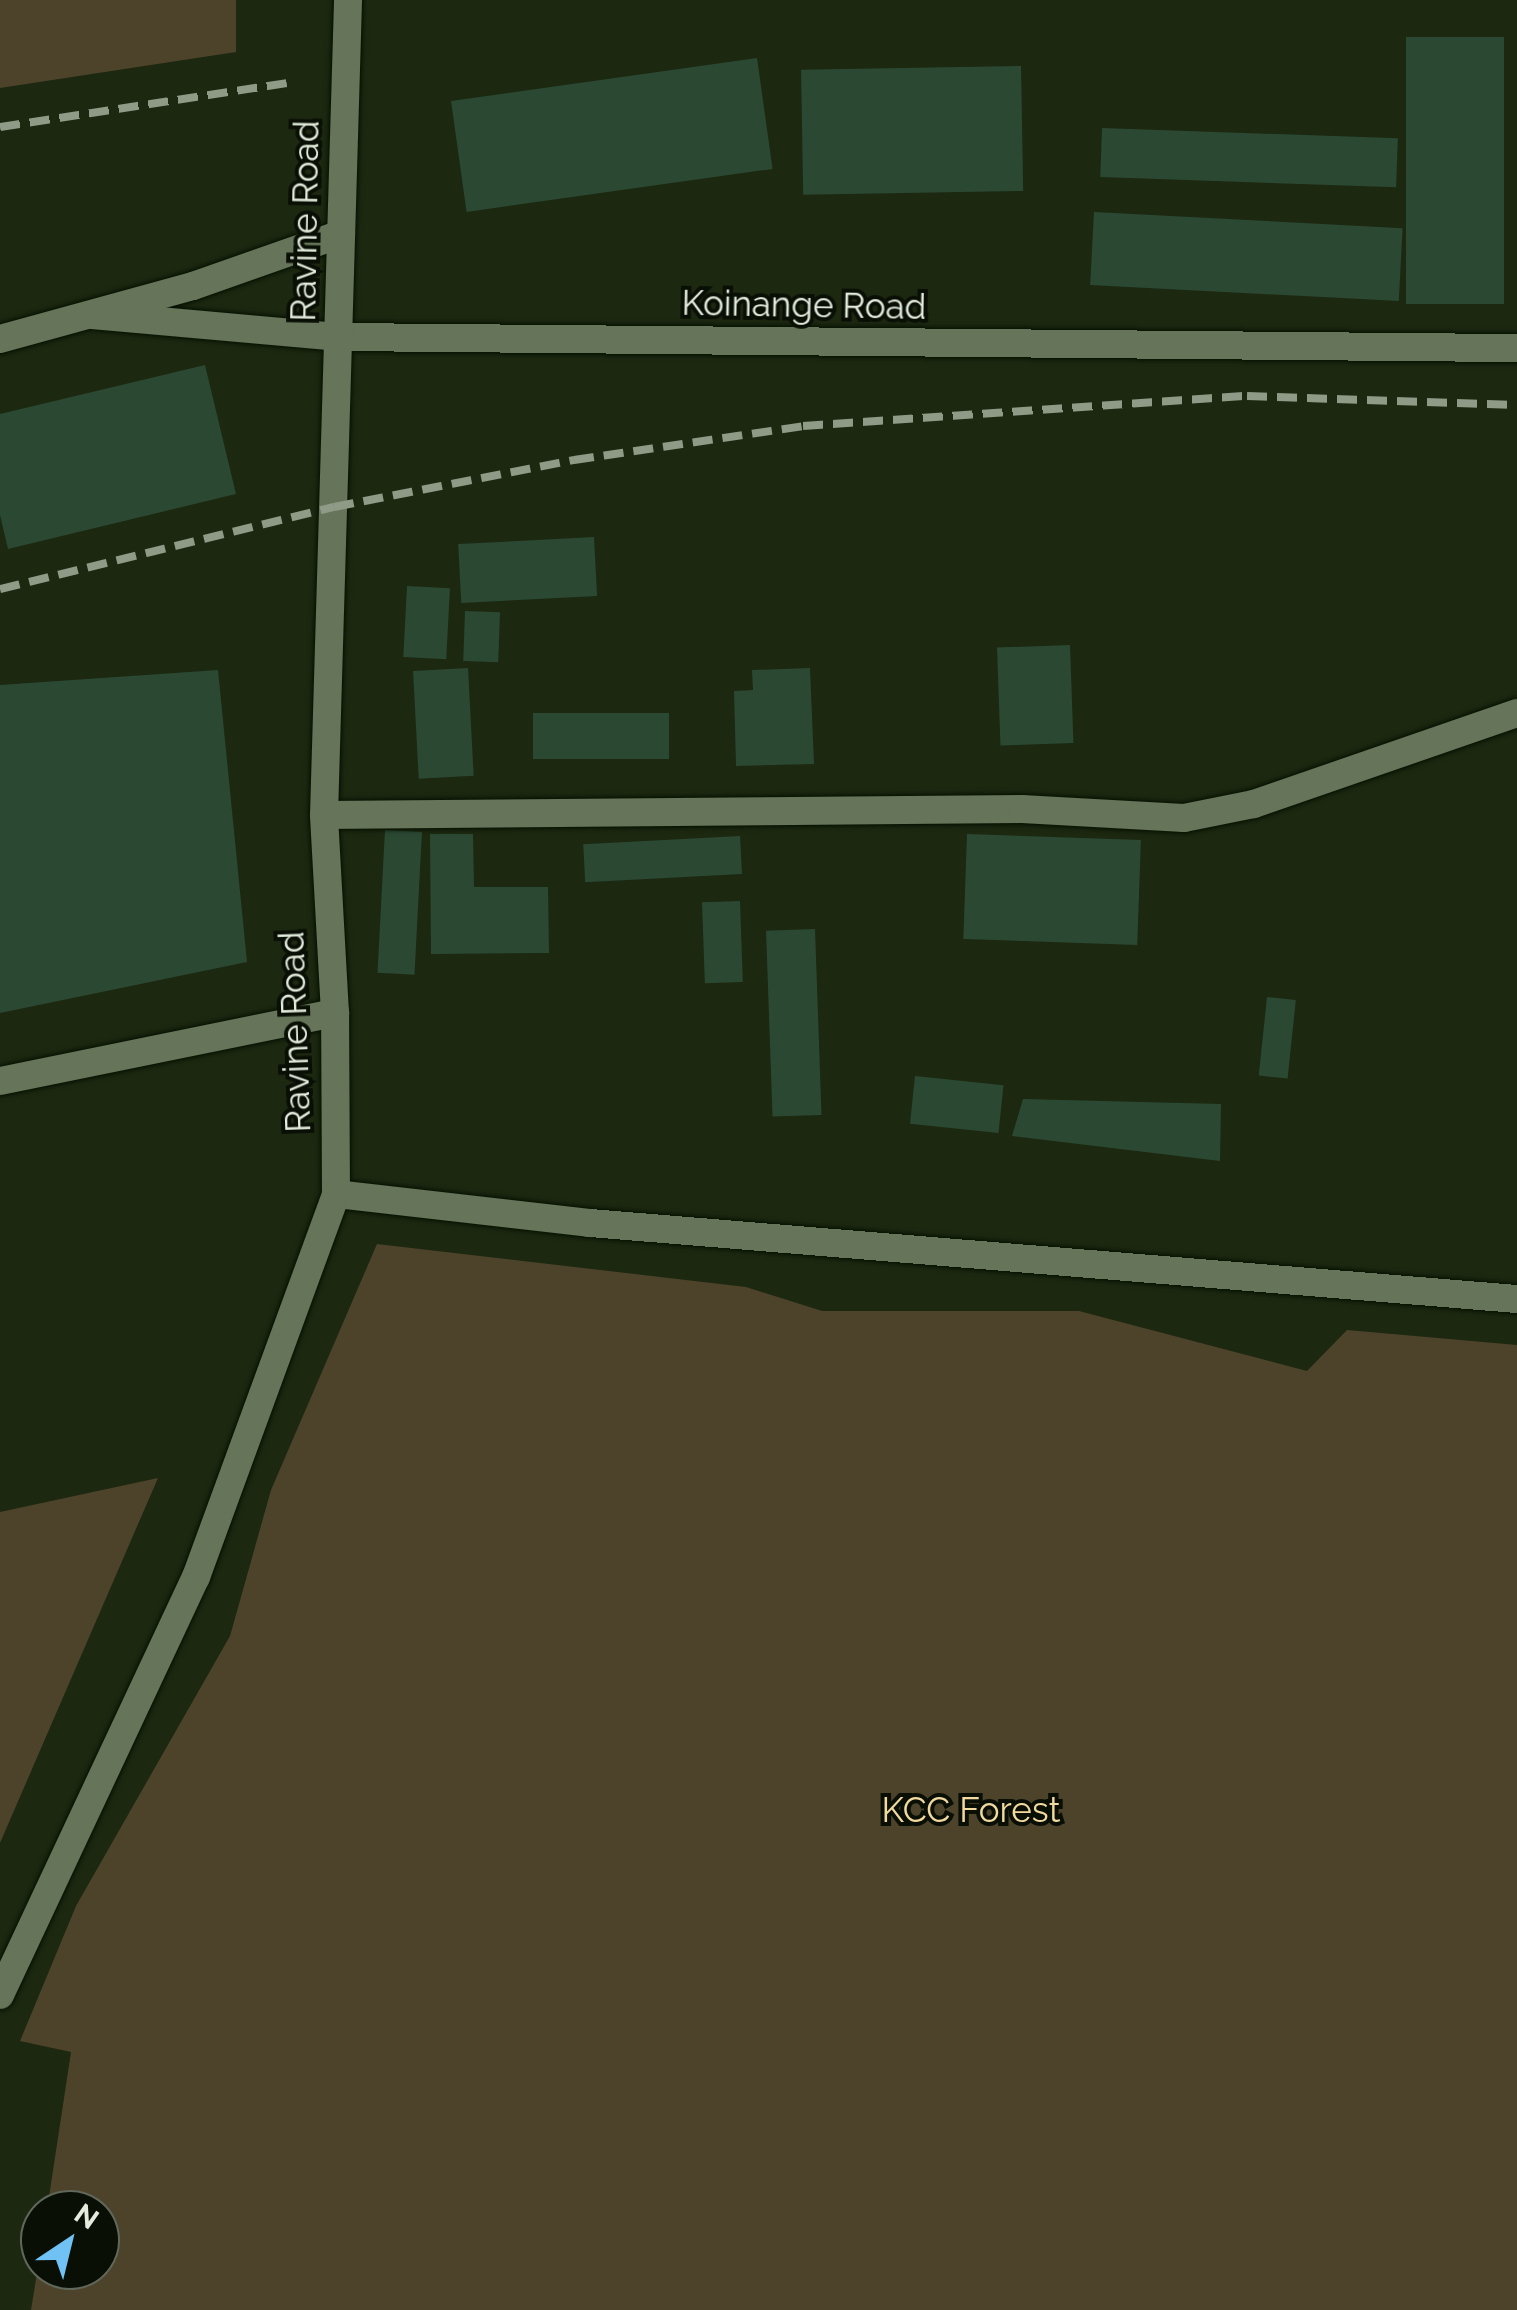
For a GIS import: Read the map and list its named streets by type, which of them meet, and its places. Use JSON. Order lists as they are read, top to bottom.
{
  "streets": {
    "street": ["Ravine Road", "Koinange Road"]
  },
  "crossings": [
    ["Ravine Road", "Koinange Road"]
  ],
  "parks": ["KCC Forest"],
  "north": "top right"
}
